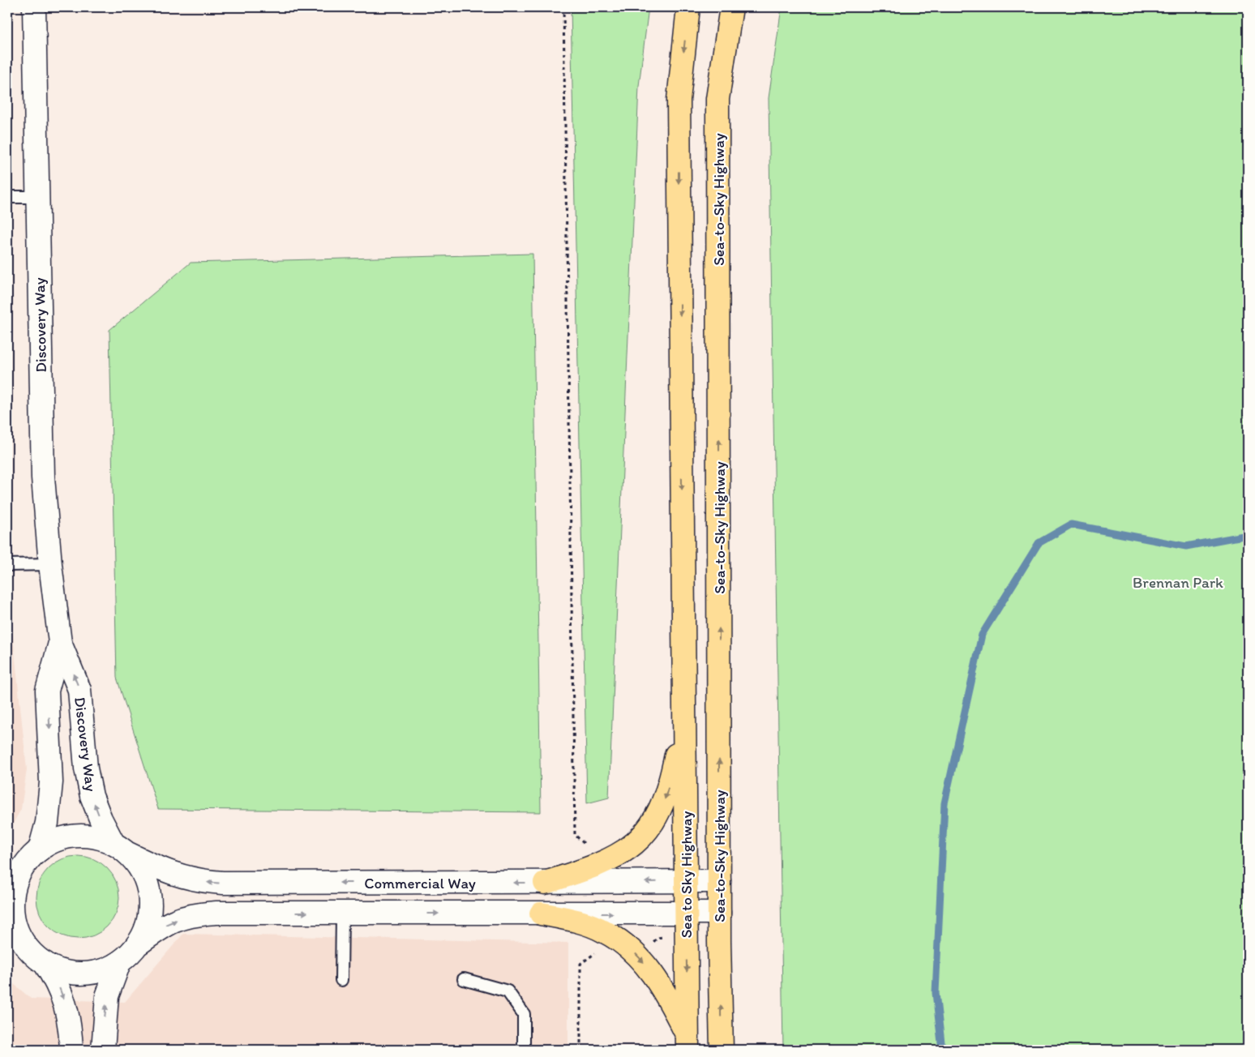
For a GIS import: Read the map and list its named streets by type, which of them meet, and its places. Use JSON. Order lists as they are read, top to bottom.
{
  "streets": {
    "highway": ["Sea-to-Sky Highway", "Sea to Sky Highway"],
    "street": ["Discovery Way", "Commercial Way"]
  },
  "crossings": [
    ["Sea-to-Sky Highway", "Commercial Way"],
    ["Discovery Way", "Commercial Way"],
    ["Sea to Sky Highway", "Commercial Way"]
  ],
  "one_way": ["Sea to Sky Highway"],
  "parks": ["Brennan Park"]
}
